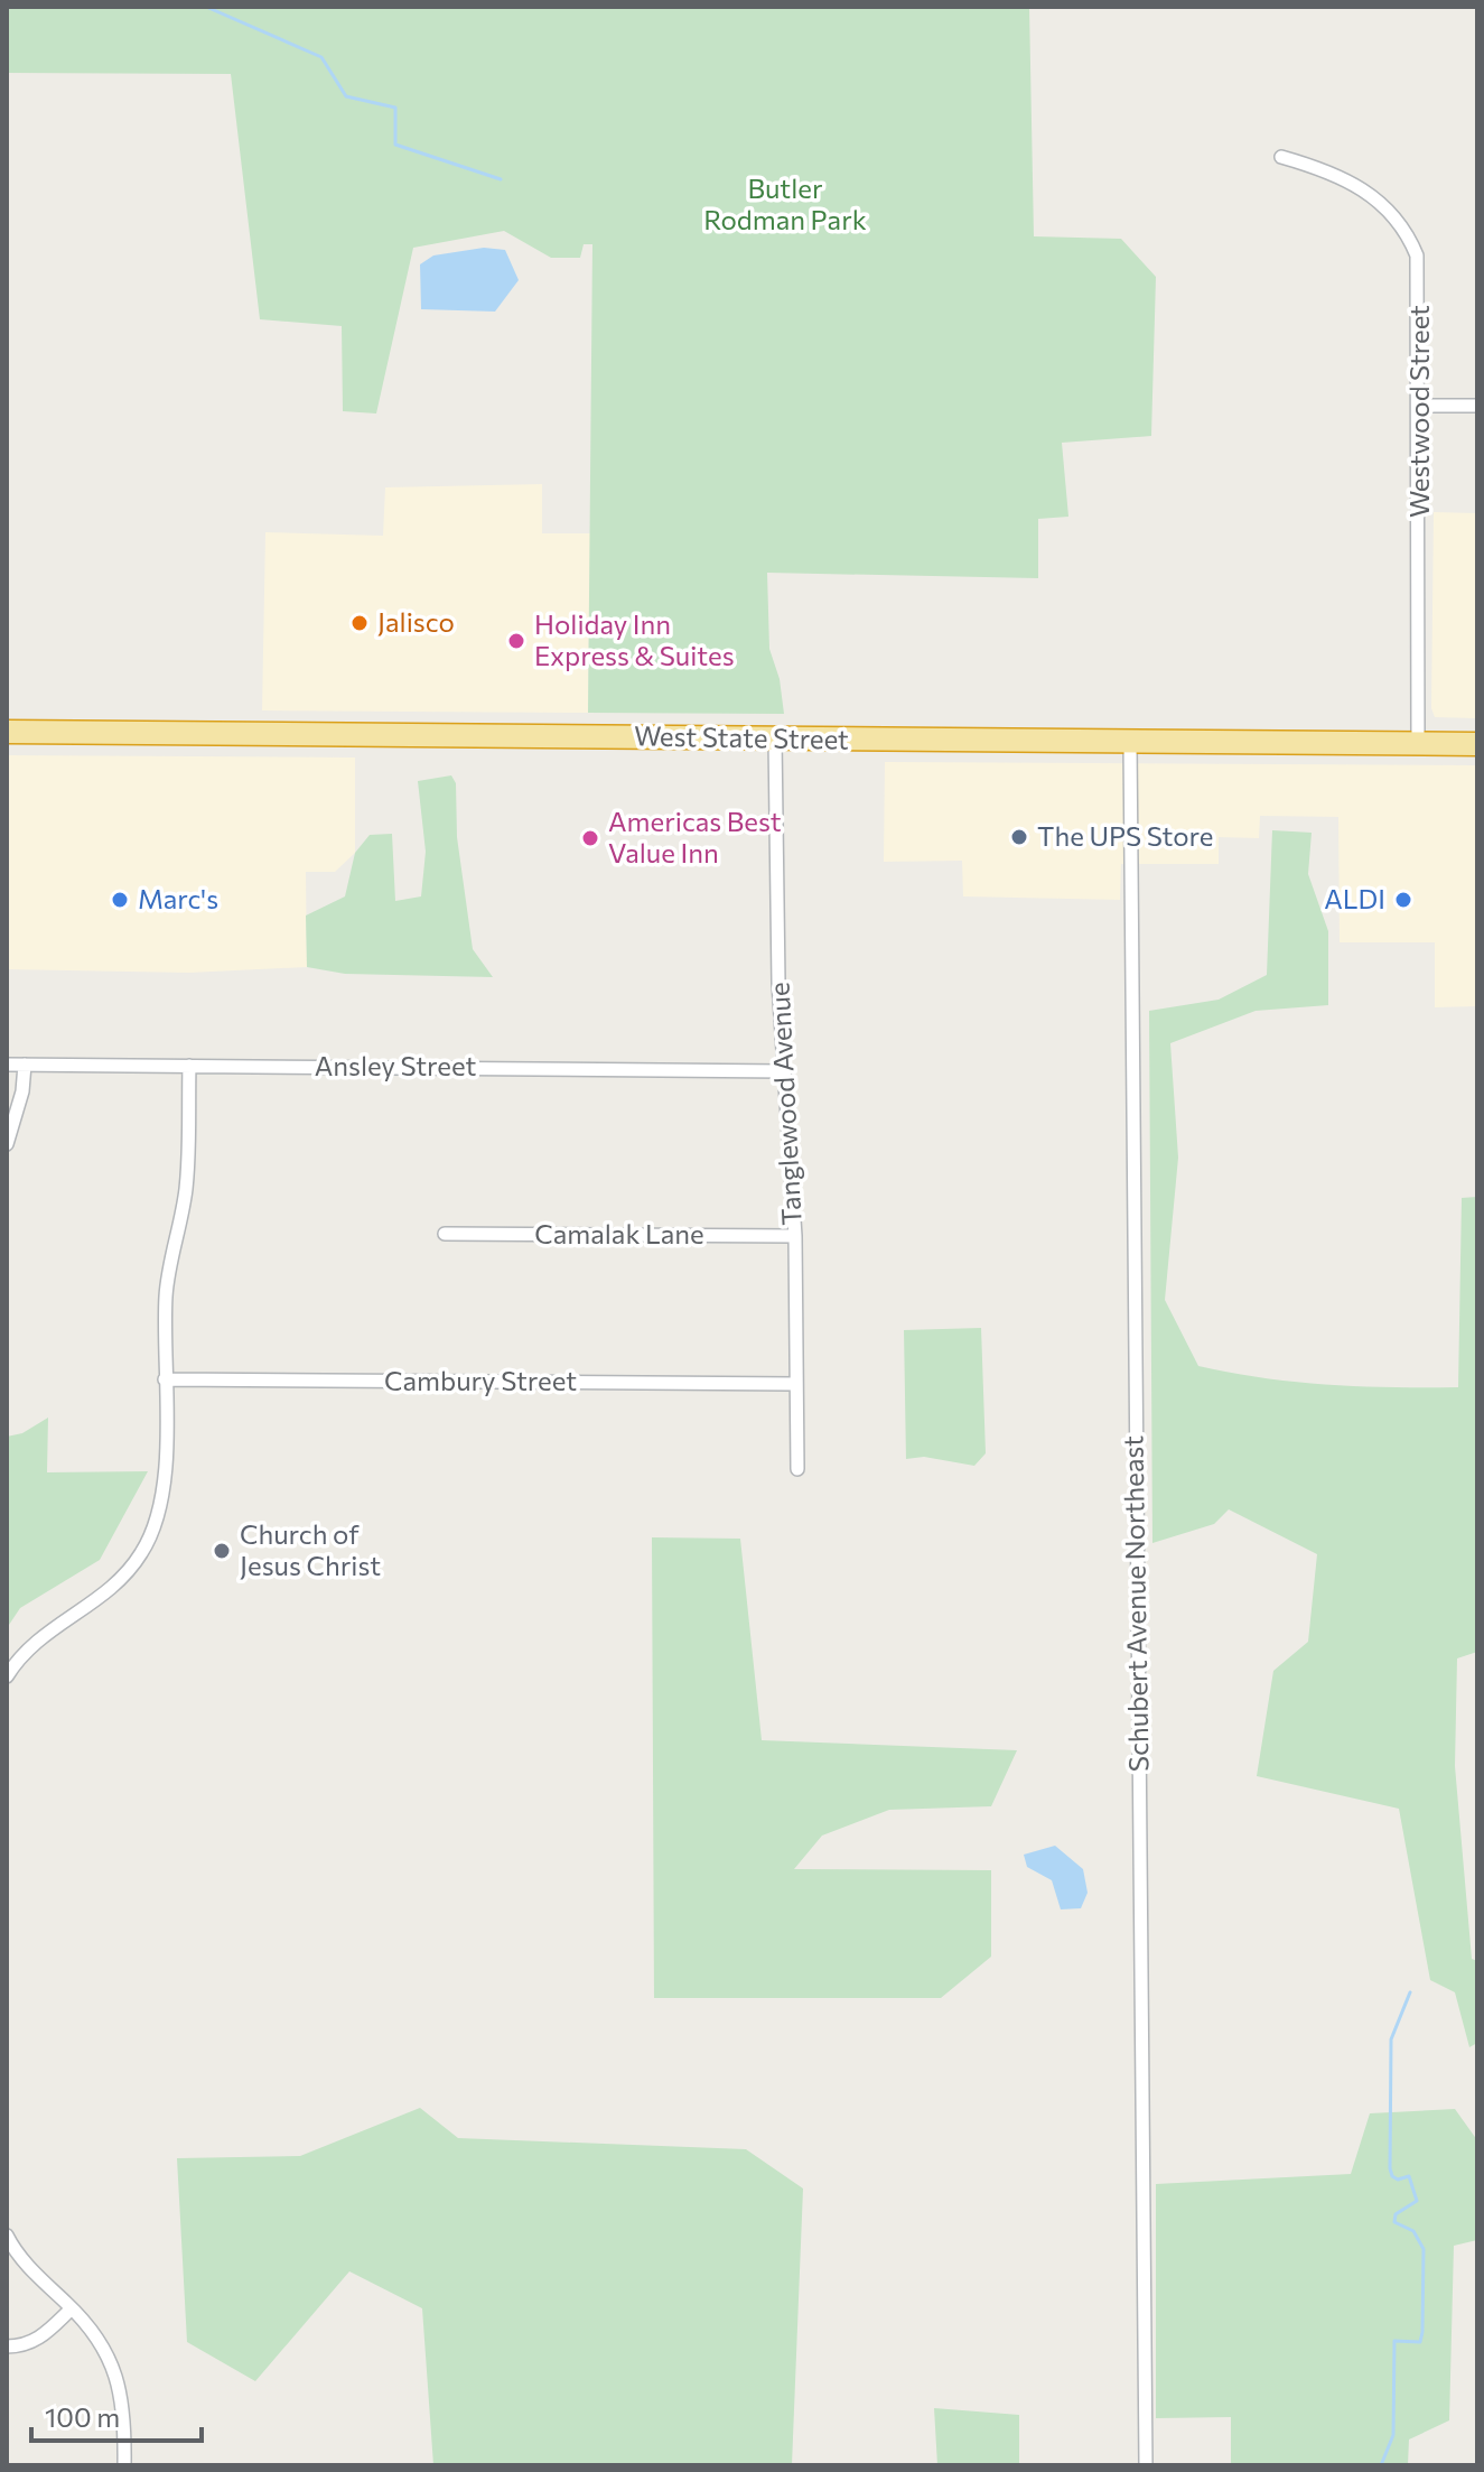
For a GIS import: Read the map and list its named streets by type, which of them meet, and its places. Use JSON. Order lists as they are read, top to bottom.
{
  "streets": {
    "highway": ["West State Street"],
    "street": [
      "Westwood Street",
      "Ansley Street",
      "Tanglewood Avenue",
      "Camalak Lane",
      "Cambury Street",
      "Schubert Avenue Northeast"
    ]
  },
  "crossings": [
    ["Westwood Street", "West State Street"],
    ["West State Street", "Tanglewood Avenue"],
    ["West State Street", "Schubert Avenue Northeast"],
    ["Ansley Street", "Tanglewood Avenue"],
    ["Tanglewood Avenue", "Camalak Lane"],
    ["Tanglewood Avenue", "Cambury Street"]
  ],
  "parks": ["Butler Rodman Park"],
  "places": [
    "Jalisco",
    "Holiday Inn Express & Suites",
    "The UPS Store",
    "Americas Best Value Inn",
    "Marc's",
    "ALDI",
    "Church of Jesus Christ"
  ],
  "scale_bar": "100 m"
}
